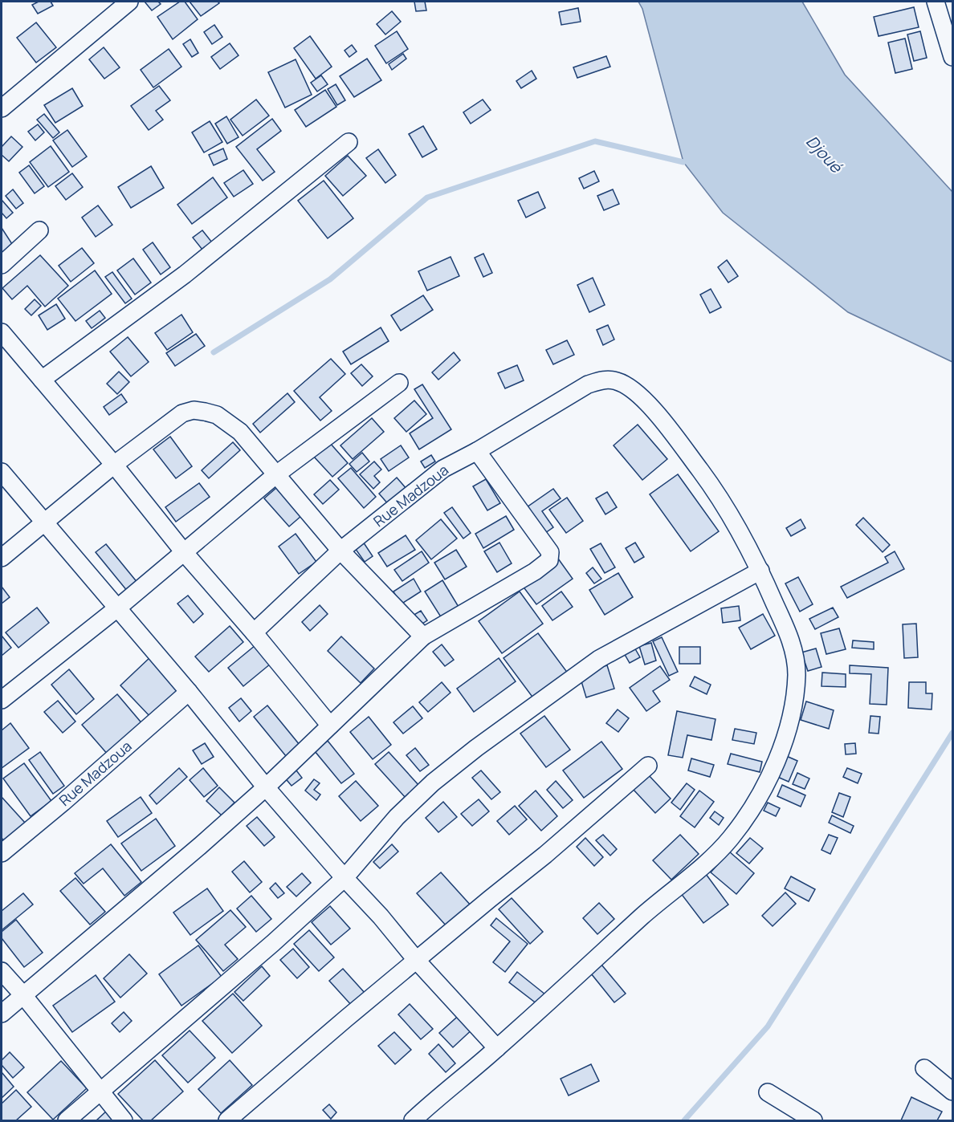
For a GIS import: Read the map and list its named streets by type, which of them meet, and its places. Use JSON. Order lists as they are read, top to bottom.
{
  "streets": {
    "street": ["Rue Madzoua"]
  },
  "water": ["Djoué"]
}
